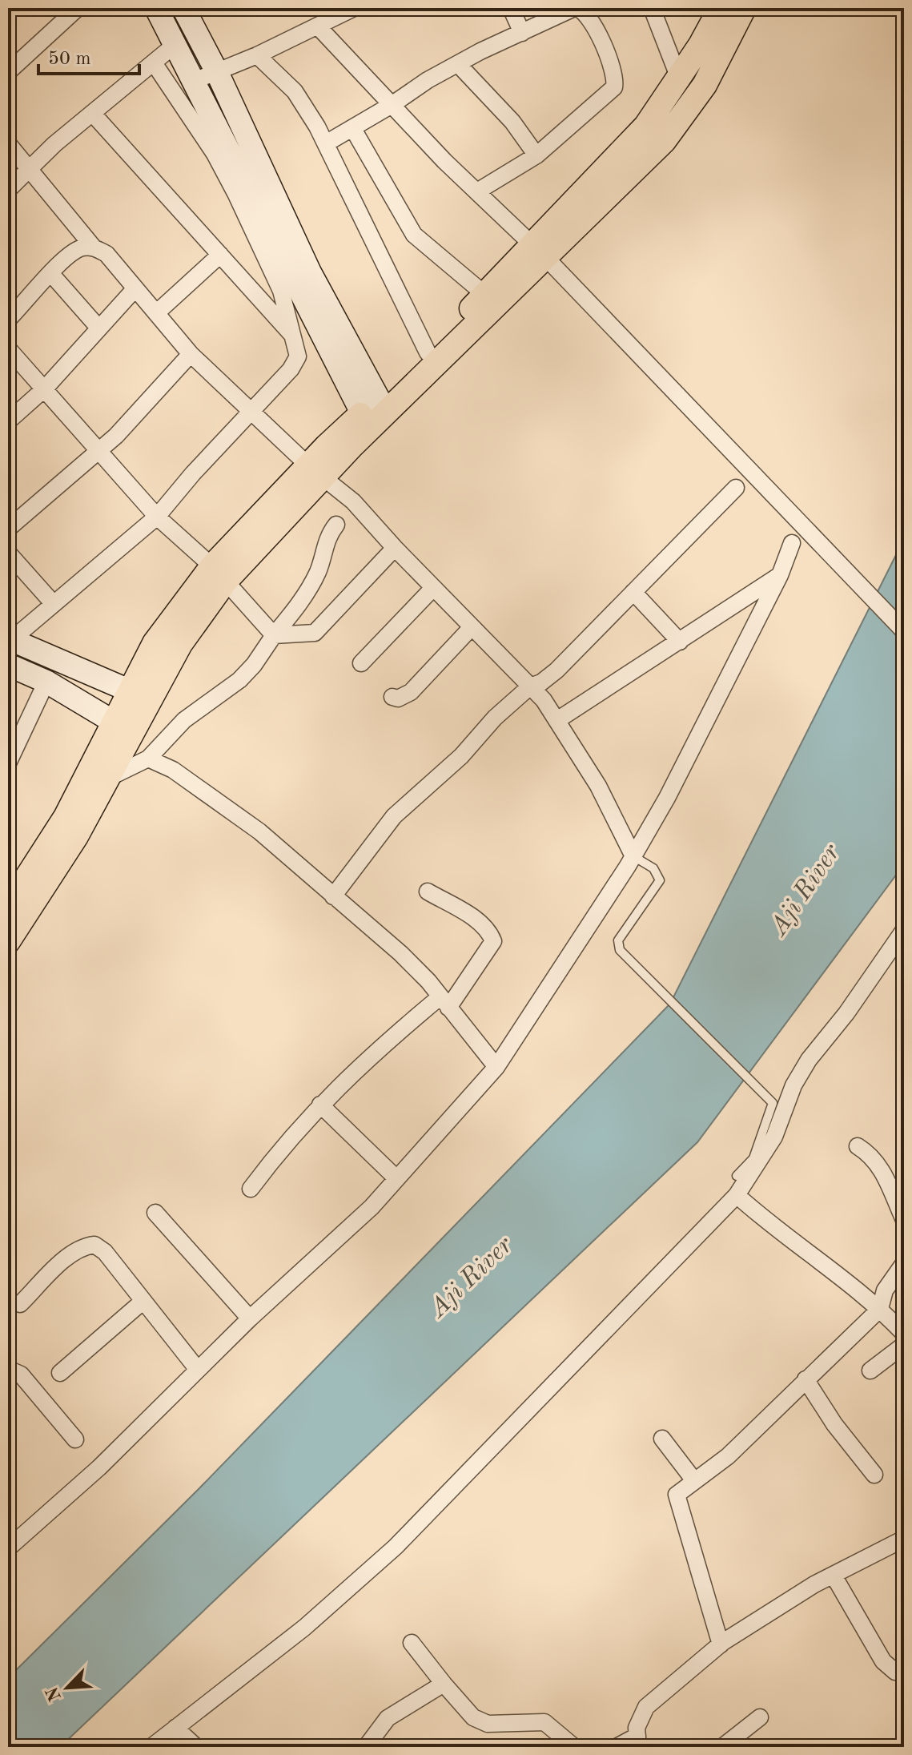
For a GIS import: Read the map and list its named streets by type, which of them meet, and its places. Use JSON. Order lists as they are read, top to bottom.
{
  "water": ["Aji River"],
  "scale_bar": "50 m",
  "north": "bottom left"
}
